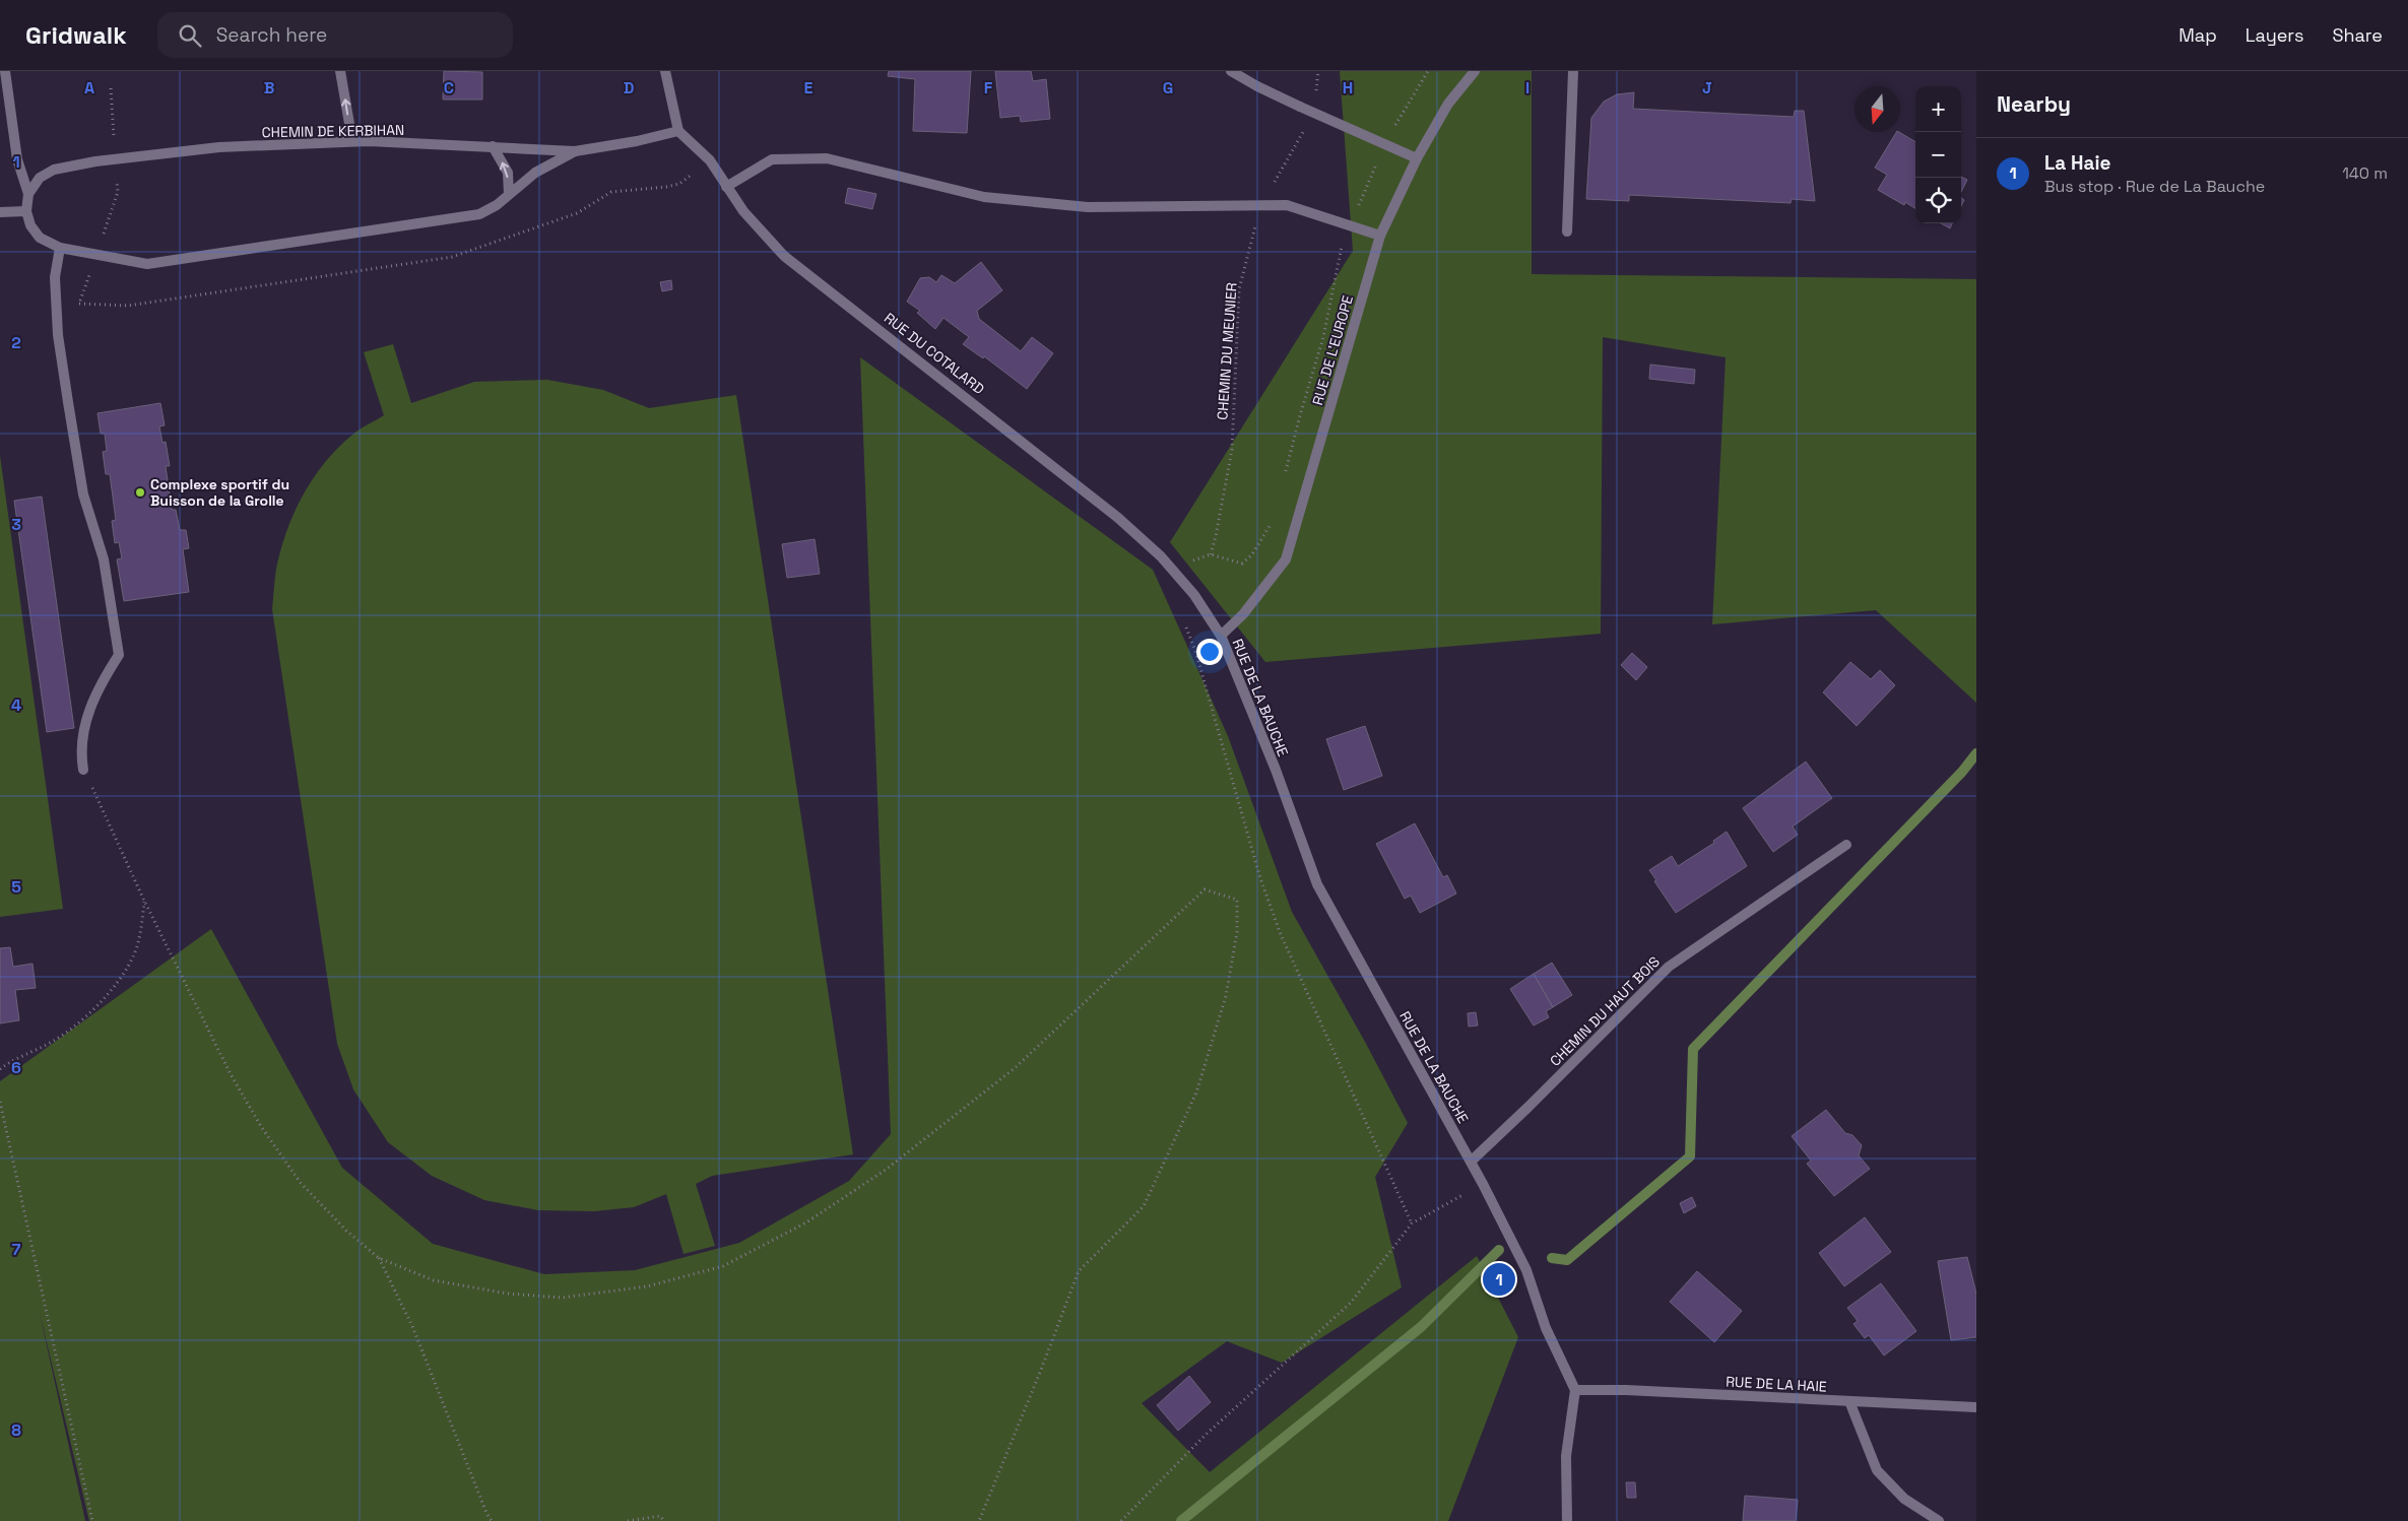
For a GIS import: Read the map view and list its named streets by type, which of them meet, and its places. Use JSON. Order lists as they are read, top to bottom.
{
  "streets": {
    "street": [
      "CHEMIN DE KERBIHAN",
      "RUE DE L'EUROPE",
      "RUE DU COTALARD",
      "RUE DE LA BAUCHE",
      "CHEMIN DU HAUT BOIS",
      "RUE DE LA HAIE"
    ],
    "path": ["CHEMIN DU MEUNIER"]
  },
  "crossings": [
    ["CHEMIN DE KERBIHAN", "RUE DU COTALARD"],
    ["RUE DE L'EUROPE", "RUE DU COTALARD"],
    ["RUE DE L'EUROPE", "RUE DE LA BAUCHE"],
    ["RUE DU COTALARD", "RUE DE LA BAUCHE"],
    ["RUE DE LA BAUCHE", "CHEMIN DU HAUT BOIS"],
    ["RUE DE LA BAUCHE", "RUE DE LA HAIE"]
  ],
  "places": ["Complexe sportif du Buisson de la Grolle"],
  "north": "bottom",
  "page": {
    "header": "Gridwalk",
    "search": "Search here",
    "nav": ["Map", "Layers", "Share"],
    "heading": "Nearby",
    "map_buttons": ["+", "−"],
    "list": [
      {
        "mark": "1",
        "name": "La Haie",
        "note": "Bus stop · Rue de La Bauche",
        "value": "140 m"
      }
    ],
    "pins": "1"
  },
  "grid": {
    "columns": [
      "A",
      "B",
      "C",
      "D",
      "E",
      "F",
      "G",
      "H",
      "I",
      "J"
    ],
    "rows": [
      "1",
      "2",
      "3",
      "4",
      "5",
      "6",
      "7",
      "8"
    ]
  }
}
